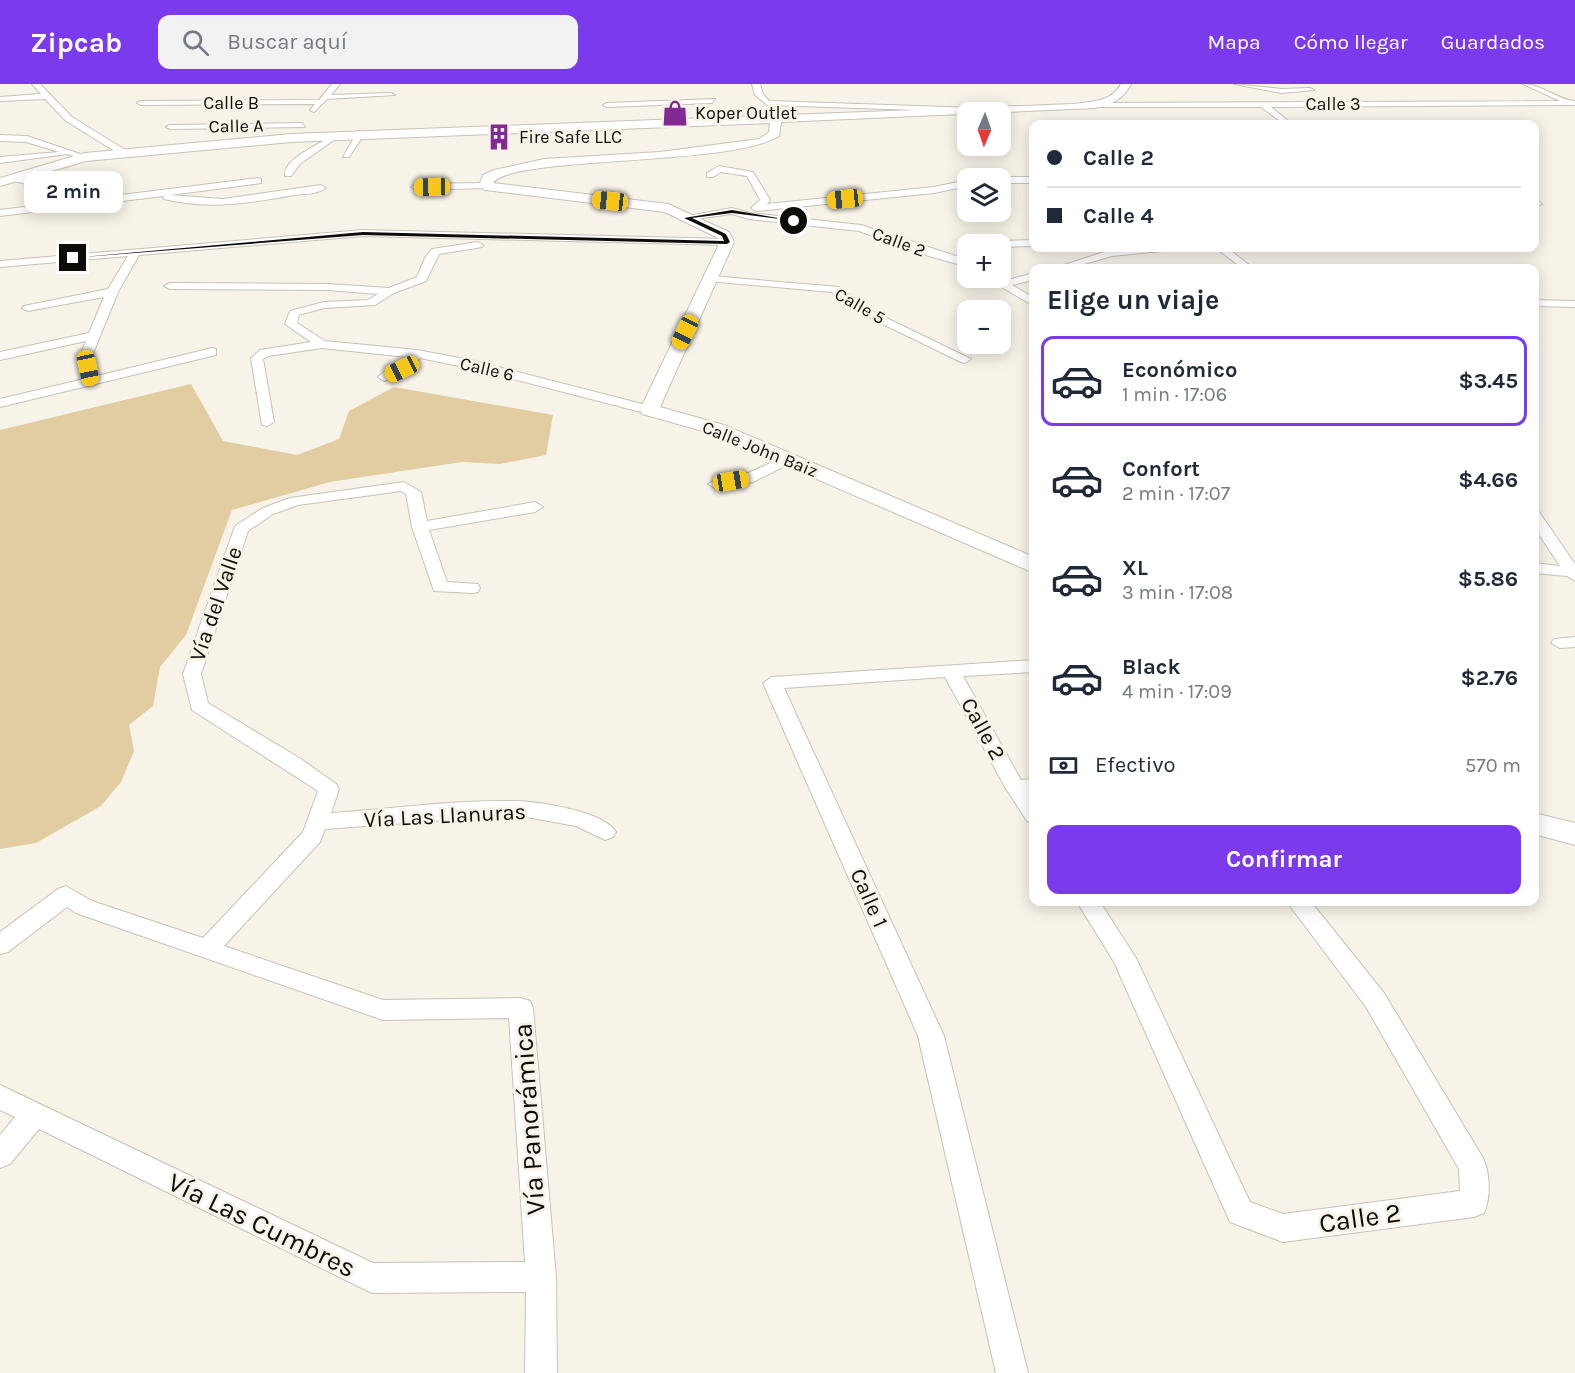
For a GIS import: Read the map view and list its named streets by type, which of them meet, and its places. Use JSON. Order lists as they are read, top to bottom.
{
  "streets": {
    "street": [
      "Calle B",
      "Calle 3",
      "Calle A",
      "Calle 2",
      "Calle 5",
      "Calle 6",
      "Calle John Baiz",
      "Vía del Valle",
      "Vía Las Llanuras",
      "Calle 1",
      "Vía Panorámica",
      "Vía Las Cumbres"
    ]
  },
  "crossings": [
    ["Calle 2", "Calle 1"],
    ["Calle 6", "Calle John Baiz"],
    ["Vía del Valle", "Vía Las Llanuras"],
    ["Vía del Valle", "Vía Panorámica"],
    ["Vía Panorámica", "Vía Las Cumbres"]
  ],
  "places": {
    "shop": ["Koper Outlet"],
    "building": ["Fire Safe LLC"]
  },
  "north": "bottom",
  "page": {
    "header": "Zipcab",
    "search": "Buscar aquí",
    "nav": ["Mapa", "Cómo llegar", "Guardados"],
    "map_buttons": ["+", "−"],
    "banner": ["Calle 2", "Calle 4"],
    "bubble": "2 min",
    "heading": "Elige un viaje",
    "list": [
      {
        "name": "Económico",
        "note": "1 min · 17:06",
        "value": "$3.45"
      },
      {
        "name": "Confort",
        "note": "2 min · 17:07",
        "value": "$4.66"
      },
      {
        "name": "XL",
        "note": "3 min · 17:08",
        "value": "$5.86"
      },
      {
        "name": "Black",
        "note": "4 min · 17:09",
        "value": "$2.76"
      }
    ],
    "pay": ["Efectivo", "570 m"],
    "buttons": "Confirmar"
  }
}
